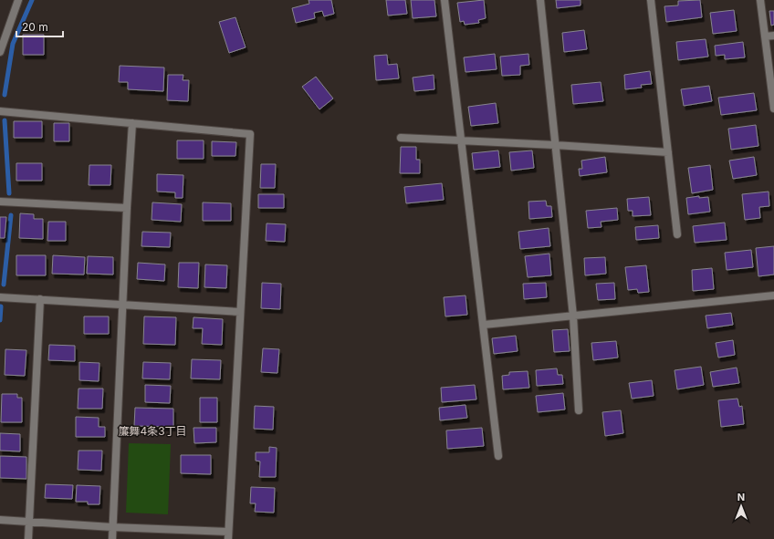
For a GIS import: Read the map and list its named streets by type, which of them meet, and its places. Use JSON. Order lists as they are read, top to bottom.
{
  "districts": ["簾舞4条3丁目"],
  "scale_bar": "20 m",
  "north": "top"
}
